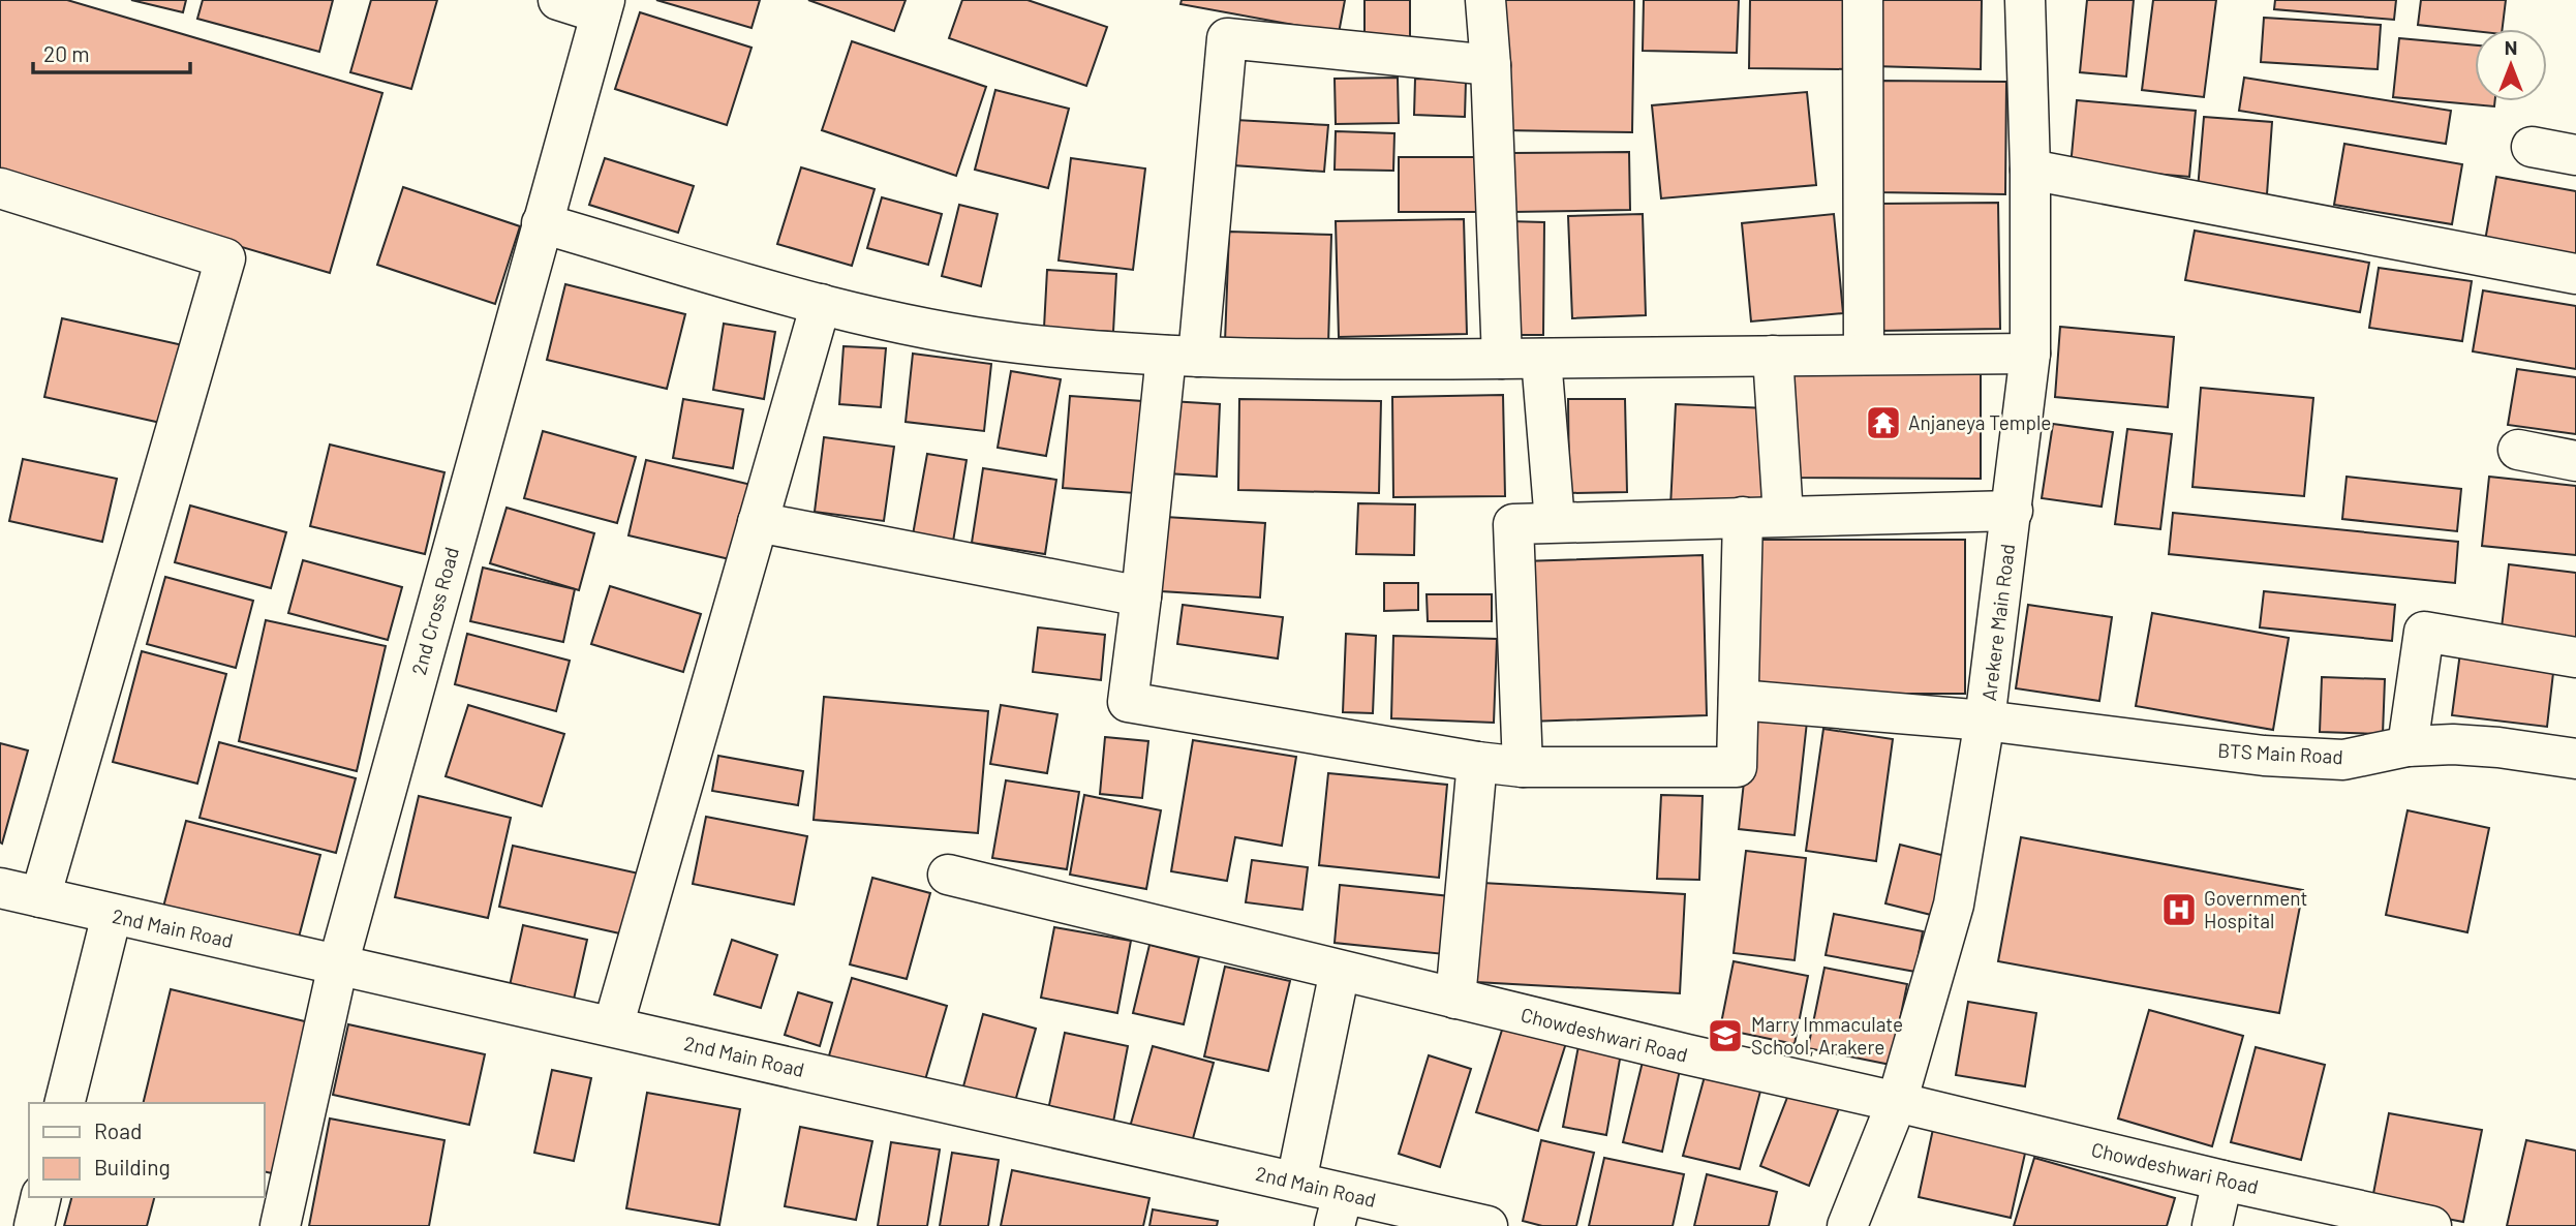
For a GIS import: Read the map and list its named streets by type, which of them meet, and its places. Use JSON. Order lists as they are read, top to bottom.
{
  "streets": {
    "street": [
      "2nd Cross Road",
      "Arekere Main Road",
      "BTS Main Road",
      "2nd Main Road",
      "Chowdeshwari Road"
    ]
  },
  "crossings": [
    ["2nd Cross Road", "2nd Main Road"],
    ["Arekere Main Road", "BTS Main Road"],
    ["Arekere Main Road", "Chowdeshwari Road"]
  ],
  "places": {
    "temple": ["Anjaneya Temple"],
    "hospital": ["Government Hospital"],
    "school or university": ["Marry Immaculate School, Arakere"]
  },
  "legend": ["Road", "Building"],
  "scale_bar": "20 m",
  "north": "top"
}
